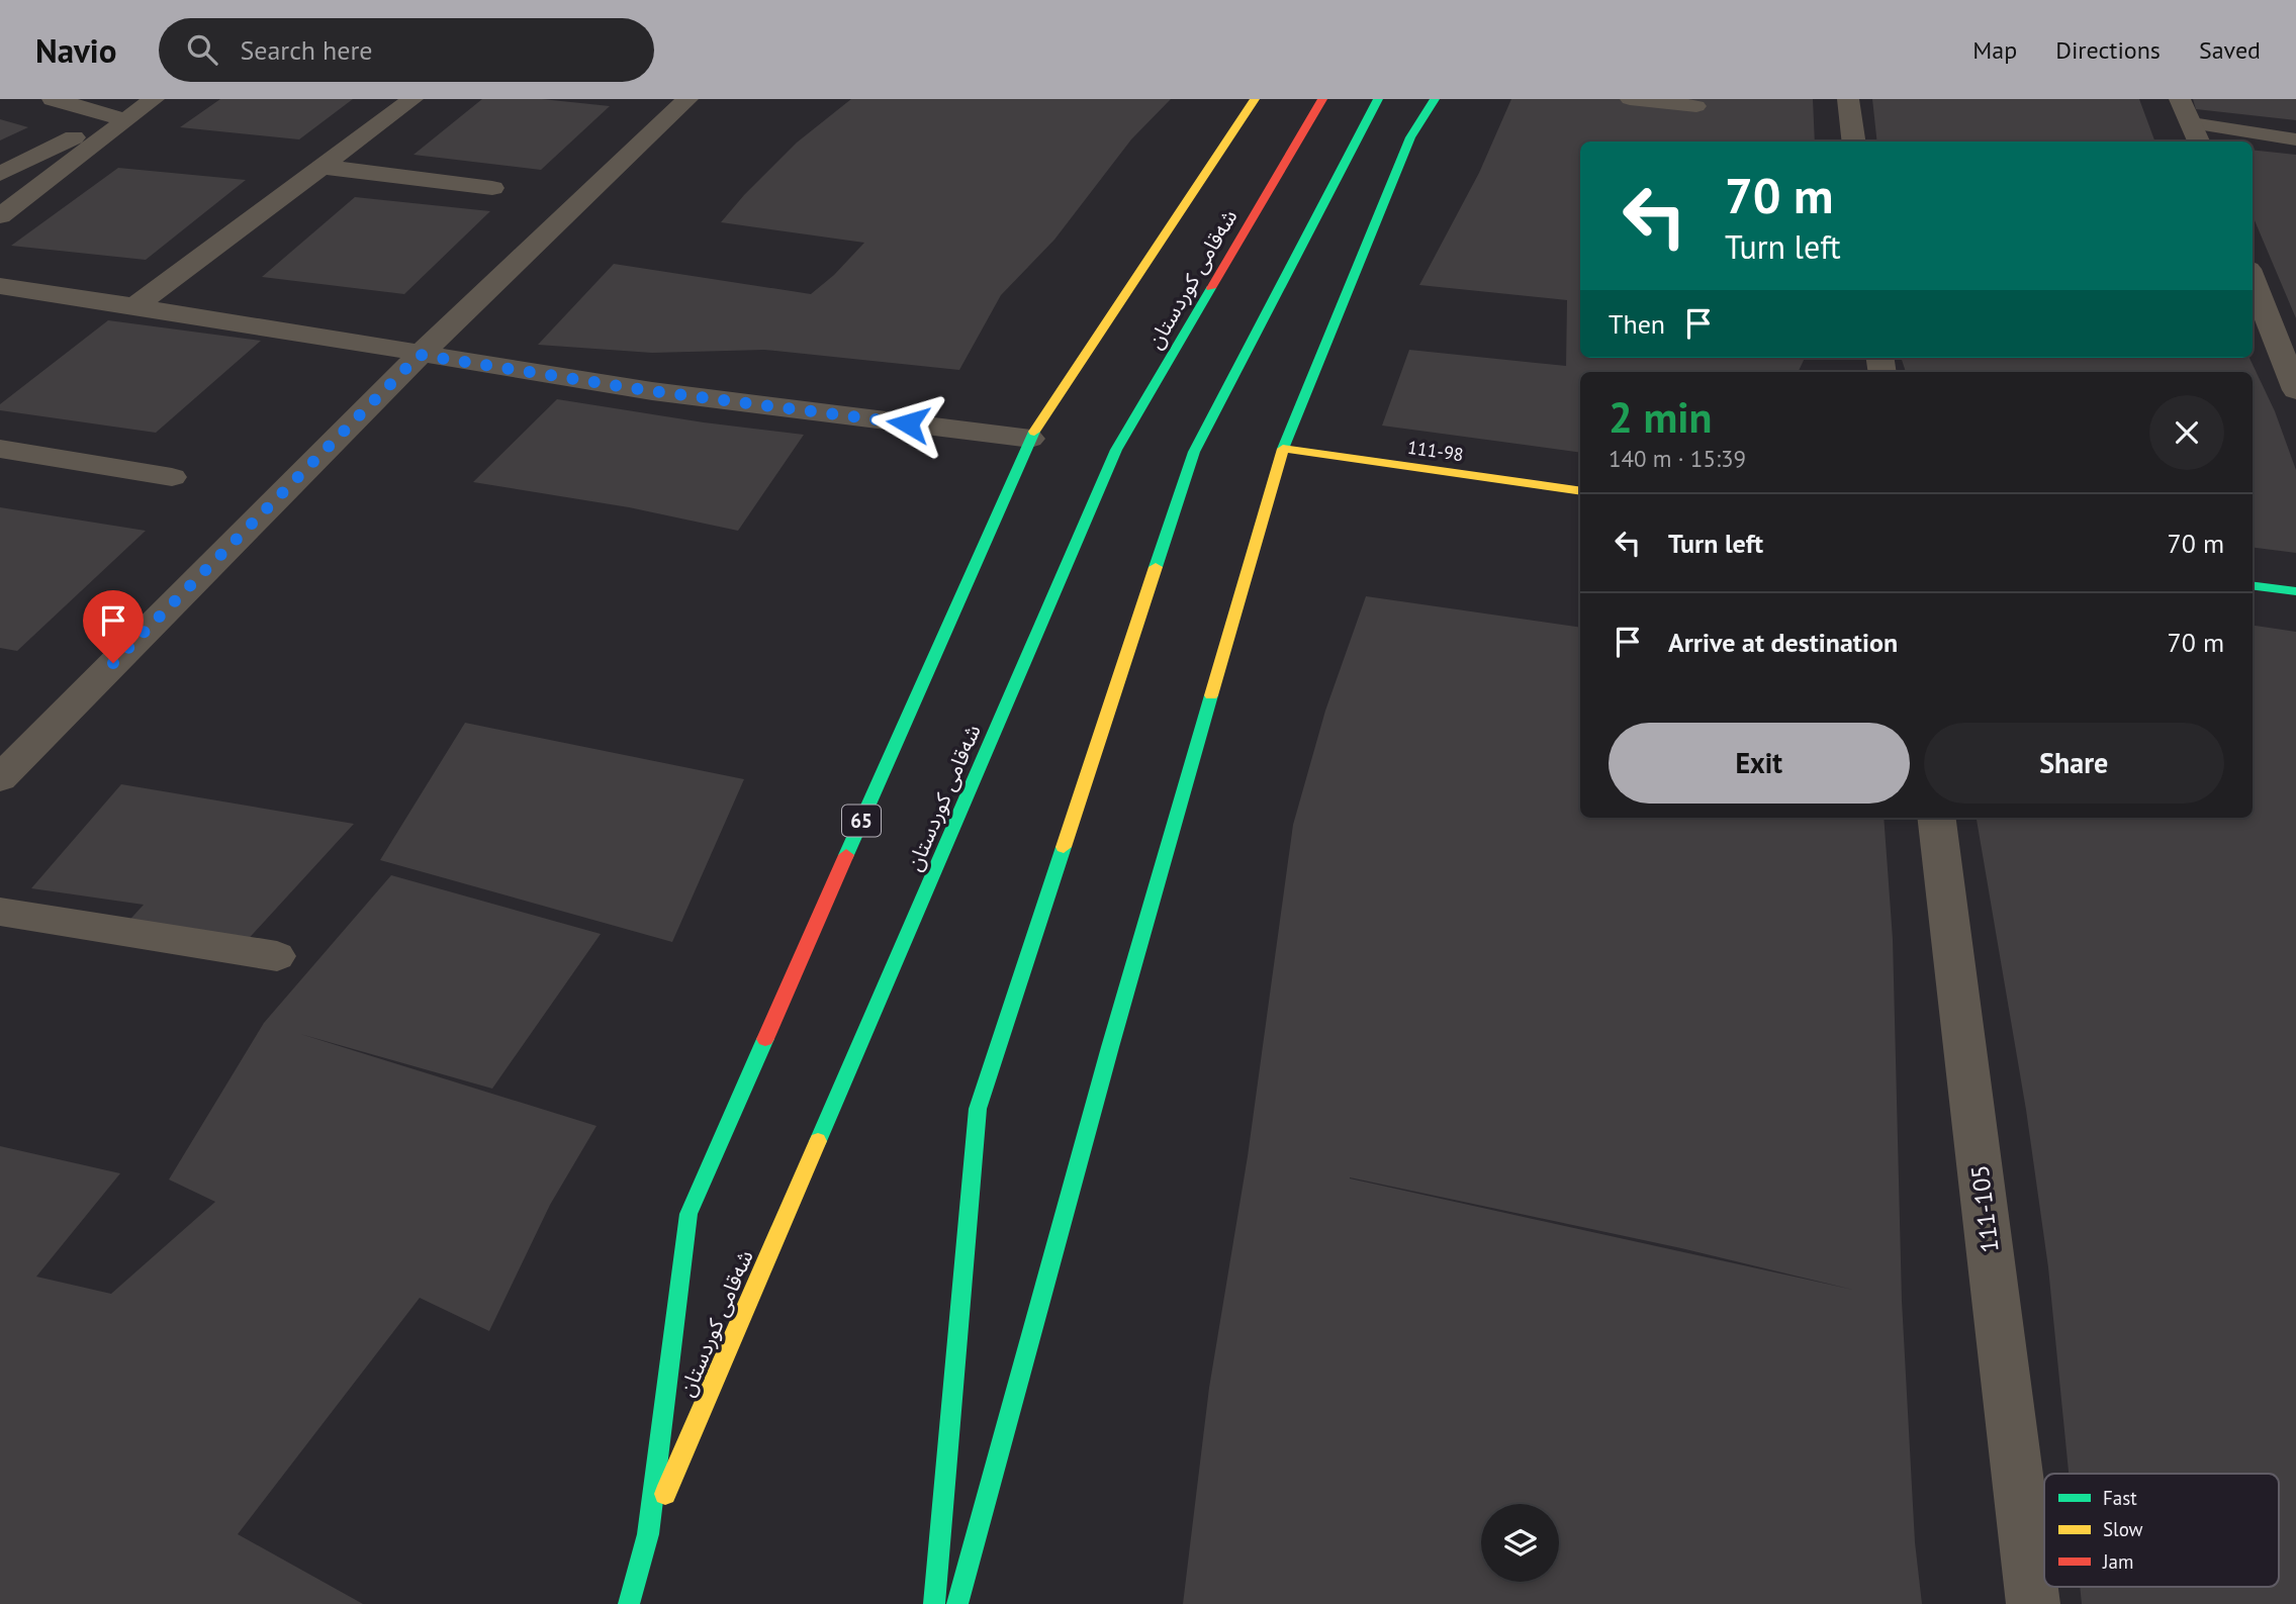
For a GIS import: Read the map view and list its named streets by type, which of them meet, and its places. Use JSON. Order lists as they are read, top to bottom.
{
  "streets": {
    "main road": ["شەقامی کوردستان", "111-98", "65"],
    "street": ["111-105"]
  },
  "legend": ["Fast", "Slow", "Jam"],
  "page": {
    "header": "Navio",
    "search": "Search here",
    "nav": ["Map", "Directions", "Saved"],
    "turn": ["70 m", "Turn left"],
    "then": "Then",
    "heading": ["2 min", "140 m · 15:39"],
    "list": [
      {
        "name": "Turn left",
        "value": "70 m"
      },
      {
        "name": "Arrive at destination",
        "value": "70 m"
      }
    ],
    "buttons": ["Exit", "Share"]
  }
}
